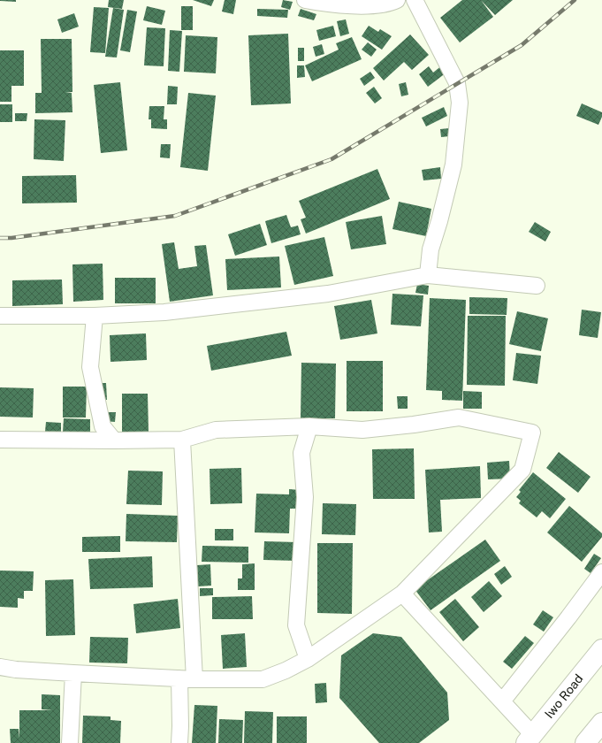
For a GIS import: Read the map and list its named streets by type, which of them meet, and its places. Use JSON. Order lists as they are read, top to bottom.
{
  "streets": {
    "main road": ["Iwo Road"]
  }
}
